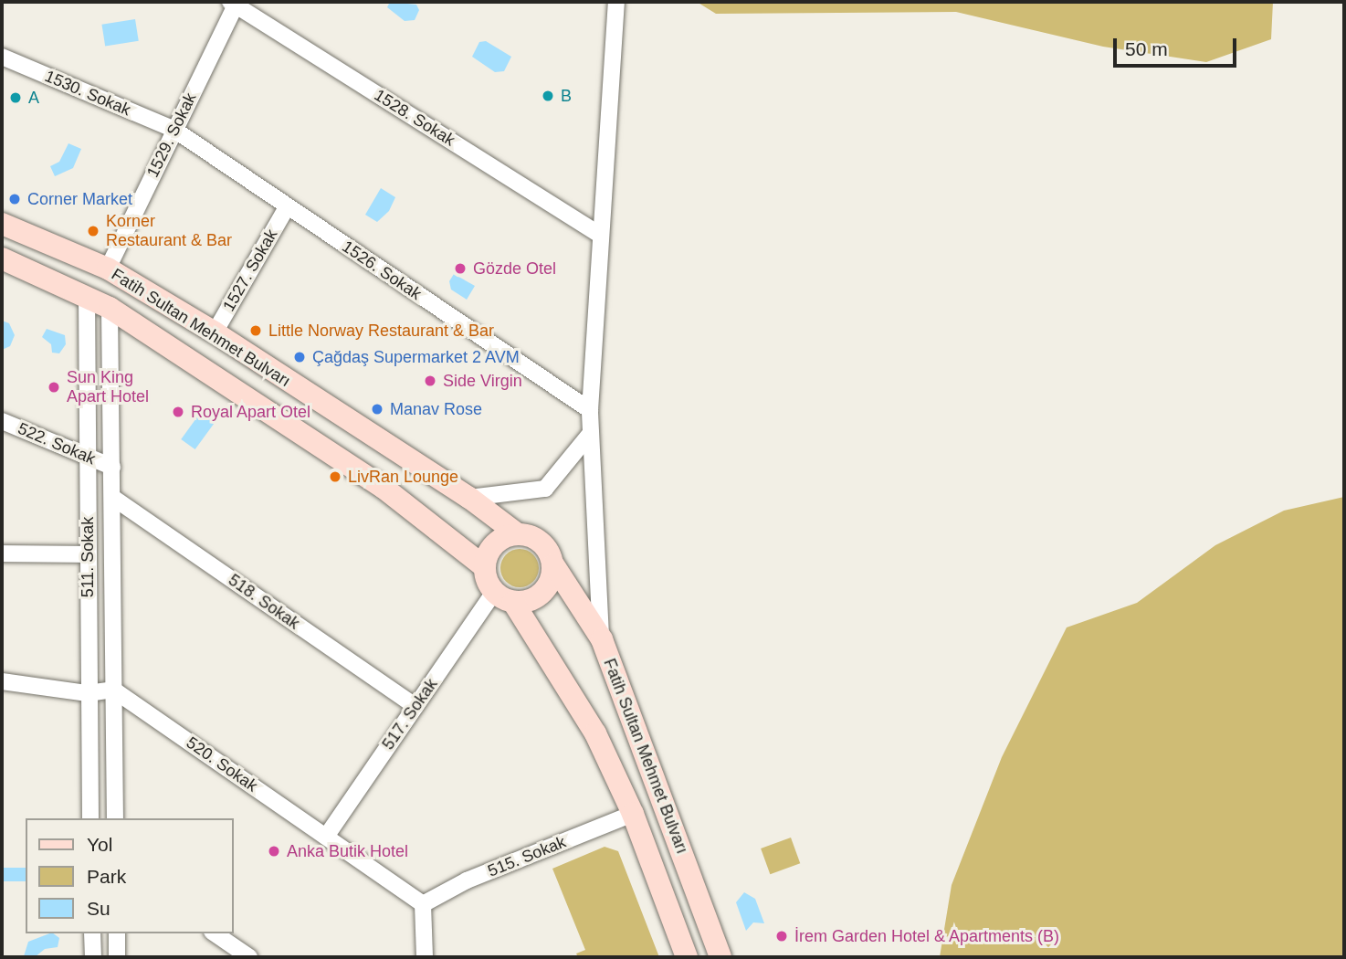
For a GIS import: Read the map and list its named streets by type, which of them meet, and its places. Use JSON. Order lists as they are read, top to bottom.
{
  "streets": {
    "main road": ["Fatih Sultan Mehmet Bulvarı"],
    "street": [
      "1530. Sokak",
      "1528. Sokak",
      "1529. Sokak",
      "1527. Sokak",
      "1526. Sokak",
      "522. Sokak",
      "511. Sokak",
      "518. Sokak",
      "517. Sokak",
      "520. Sokak",
      "515. Sokak"
    ]
  },
  "crossings": [
    ["1530. Sokak", "1529. Sokak"],
    ["1530. Sokak", "1526. Sokak"],
    ["1528. Sokak", "1529. Sokak"],
    ["1529. Sokak", "1526. Sokak"],
    ["1529. Sokak", "Fatih Sultan Mehmet Bulvarı"],
    ["1527. Sokak", "1526. Sokak"],
    ["1527. Sokak", "Fatih Sultan Mehmet Bulvarı"],
    ["Fatih Sultan Mehmet Bulvarı", "511. Sokak"],
    ["Fatih Sultan Mehmet Bulvarı", "517. Sokak"],
    ["Fatih Sultan Mehmet Bulvarı", "515. Sokak"],
    ["522. Sokak", "511. Sokak"],
    ["511. Sokak", "518. Sokak"],
    ["511. Sokak", "520. Sokak"],
    ["518. Sokak", "517. Sokak"],
    ["517. Sokak", "520. Sokak"],
    ["520. Sokak", "515. Sokak"]
  ],
  "places": [
    "B",
    "A",
    "Corner Market",
    "Korner Restaurant & Bar",
    "Gözde Otel",
    "Little Norway Restaurant & Bar",
    "Çağdaş Supermarket 2 AVM",
    "Side Virgin",
    "Sun King Apart Hotel",
    "Manav Rose",
    "Royal Apart Otel",
    "LivRan Lounge",
    "Anka Butik Hotel",
    "İrem Garden Hotel & Apartments (B)"
  ],
  "legend": ["Yol", "Park", "Su"],
  "scale_bar": "50 m"
}
